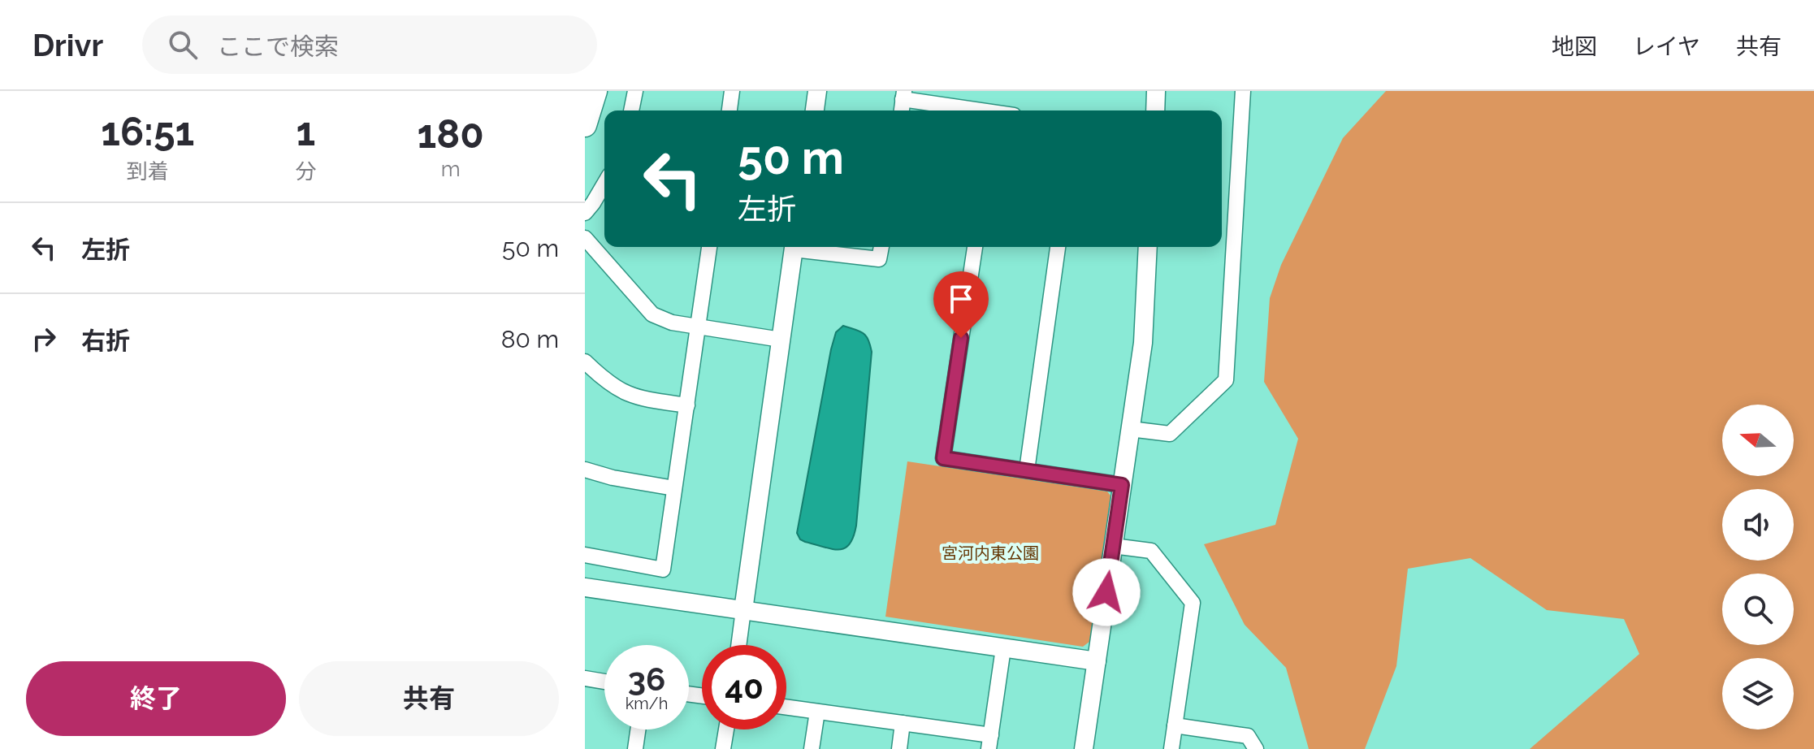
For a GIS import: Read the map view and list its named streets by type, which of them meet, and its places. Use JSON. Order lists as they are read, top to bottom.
{
  "parks": ["宮河内東公園"],
  "north": "left",
  "page": {
    "header": "Drivr",
    "search": "ここで検索",
    "nav": ["地図", "レイヤ", "共有"],
    "eta": [
      "16:51",
      "到着",
      "1",
      "分",
      "180",
      "m"
    ],
    "turn": ["50 m", "左折"],
    "list": [
      {
        "name": "左折",
        "value": "50 m"
      },
      {
        "name": "右折",
        "value": "80 m"
      }
    ],
    "speed": "36 km/h",
    "limit": "40",
    "buttons": ["終了", "共有"]
  }
}
